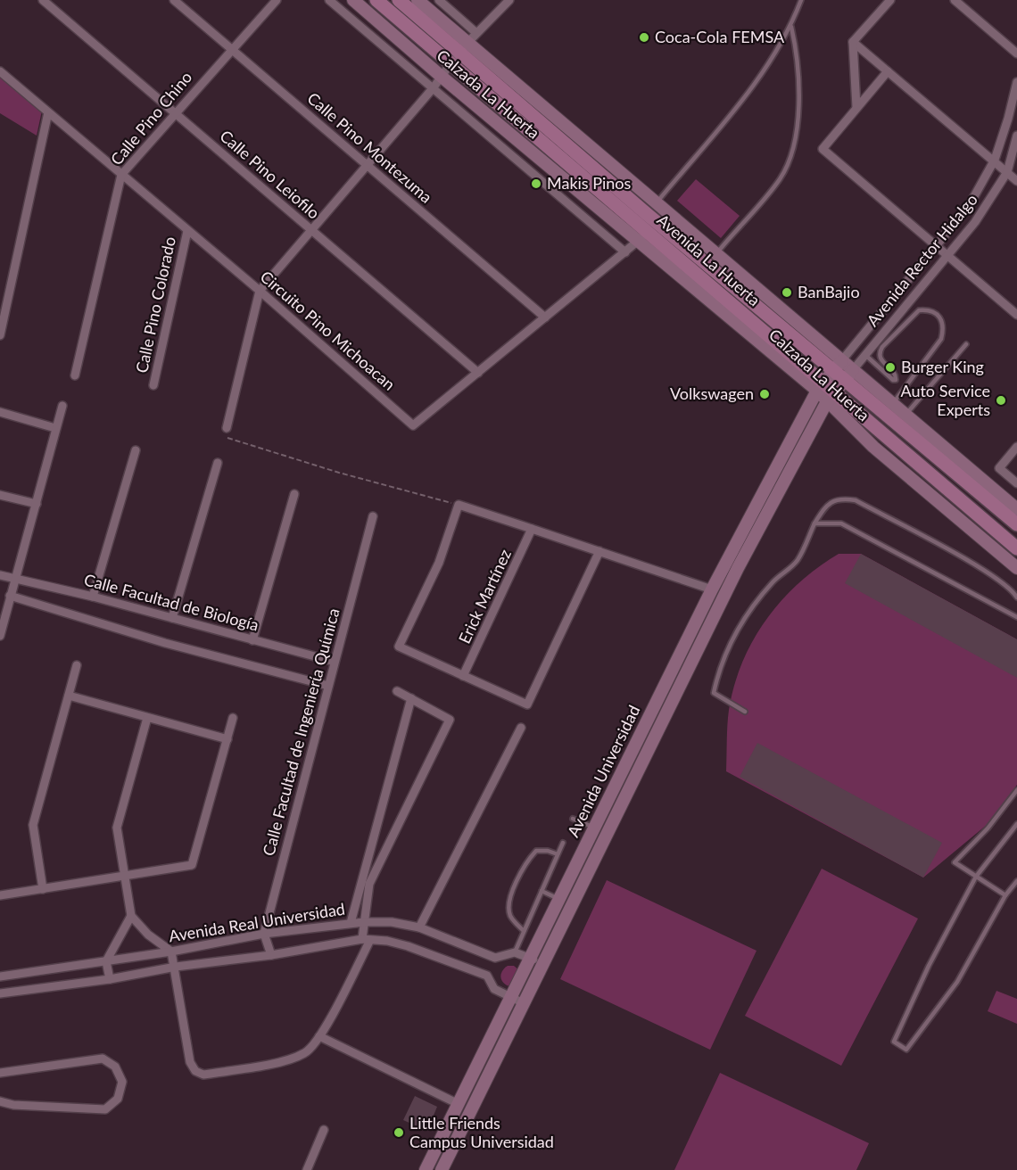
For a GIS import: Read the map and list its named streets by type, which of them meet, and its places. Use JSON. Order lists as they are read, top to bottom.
{
  "streets": {
    "main road": ["Avenida La Huerta"],
    "street": [
      "Calzada La Huerta",
      "Calle Pino Chino",
      "Calle Pino Montezuma",
      "Calle Pino Leiofilo",
      "Avenida Rector Hidalgo",
      "Calle Pino Colorado",
      "Circuito Pino Michoacan",
      "Erick Martínez",
      "Calle Facultad de Biología",
      "Calle Facultad de Ingenierίa Quίmica",
      "Avenida Universidad",
      "Avenida Real Universidad"
    ]
  },
  "crossings": [
    ["Calzada La Huerta", "Avenida La Huerta"],
    ["Calzada La Huerta", "Avenida Rector Hidalgo"],
    ["Calzada La Huerta", "Circuito Pino Michoacan"],
    ["Calzada La Huerta", "Avenida Universidad"],
    ["Calle Pino Chino", "Calle Pino Montezuma"],
    ["Calle Pino Chino", "Calle Pino Leiofilo"],
    ["Calle Pino Chino", "Circuito Pino Michoacan"],
    ["Calle Pino Montezuma", "Circuito Pino Michoacan"],
    ["Calle Pino Leiofilo", "Circuito Pino Michoacan"],
    ["Avenida La Huerta", "Avenida Rector Hidalgo"],
    ["Avenida La Huerta", "Circuito Pino Michoacan"],
    ["Avenida La Huerta", "Avenida Universidad"],
    ["Avenida Rector Hidalgo", "Avenida Universidad"],
    ["Calle Pino Colorado", "Circuito Pino Michoacan"],
    ["Calle Facultad de Biología", "Calle Facultad de Ingenierίa Quίmica"],
    ["Calle Facultad de Ingenierίa Quίmica", "Avenida Real Universidad"],
    ["Avenida Universidad", "Avenida Real Universidad"]
  ],
  "places": [
    "Coca-Cola FEMSA",
    "Makis Pinos",
    "BanBajio",
    "Burger King",
    "Volkswagen",
    "Auto Service Experts",
    "Little Friends Campus Universidad"
  ]
}
